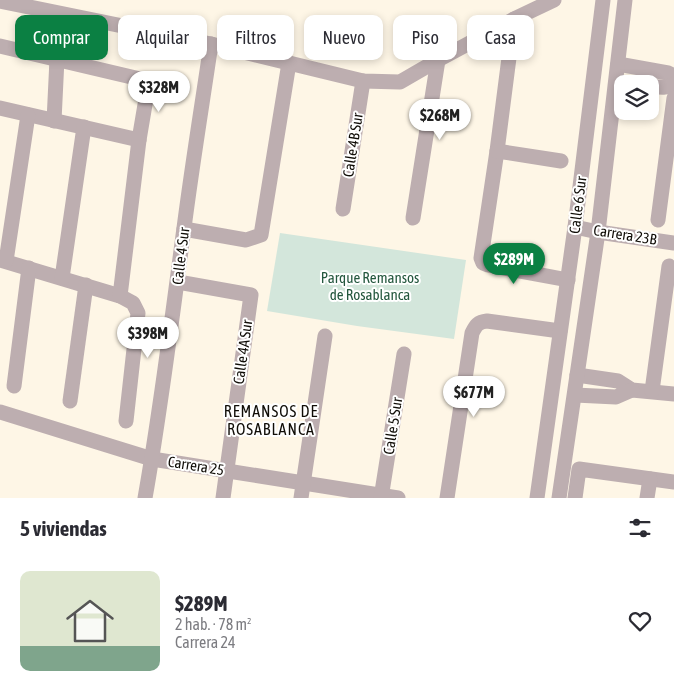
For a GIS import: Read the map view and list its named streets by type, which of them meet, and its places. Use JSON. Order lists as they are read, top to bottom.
{
  "streets": {
    "street": [
      "Calle 4B Sur",
      "Calle 6 Sur",
      "Carrera 23B",
      "Calle 4 Sur",
      "Calle 4A Sur",
      "Calle 5 Sur",
      "Carrera 25"
    ]
  },
  "crossings": [
    ["Calle 6 Sur", "Carrera 23B"],
    ["Calle 4 Sur", "Calle 4A Sur"],
    ["Calle 4 Sur", "Carrera 25"],
    ["Calle 4A Sur", "Carrera 25"],
    ["Calle 5 Sur", "Carrera 25"]
  ],
  "districts": ["REMANSOS DE ROSABLANCA"],
  "parks": ["Parque Remansos de Rosablanca"],
  "page": {
    "chip": [
      "Comprar",
      "Alquilar",
      "Filtros",
      "Nuevo",
      "Piso",
      "Casa"
    ],
    "price": [
      "$328M",
      "$268M",
      "$289M",
      "$398M",
      "$677M"
    ],
    "heading": "5 viviendas",
    "list": [
      {
        "name": "$289M",
        "note": "2 hab. · 78 m² · Carrera 24"
      }
    ]
  }
}
